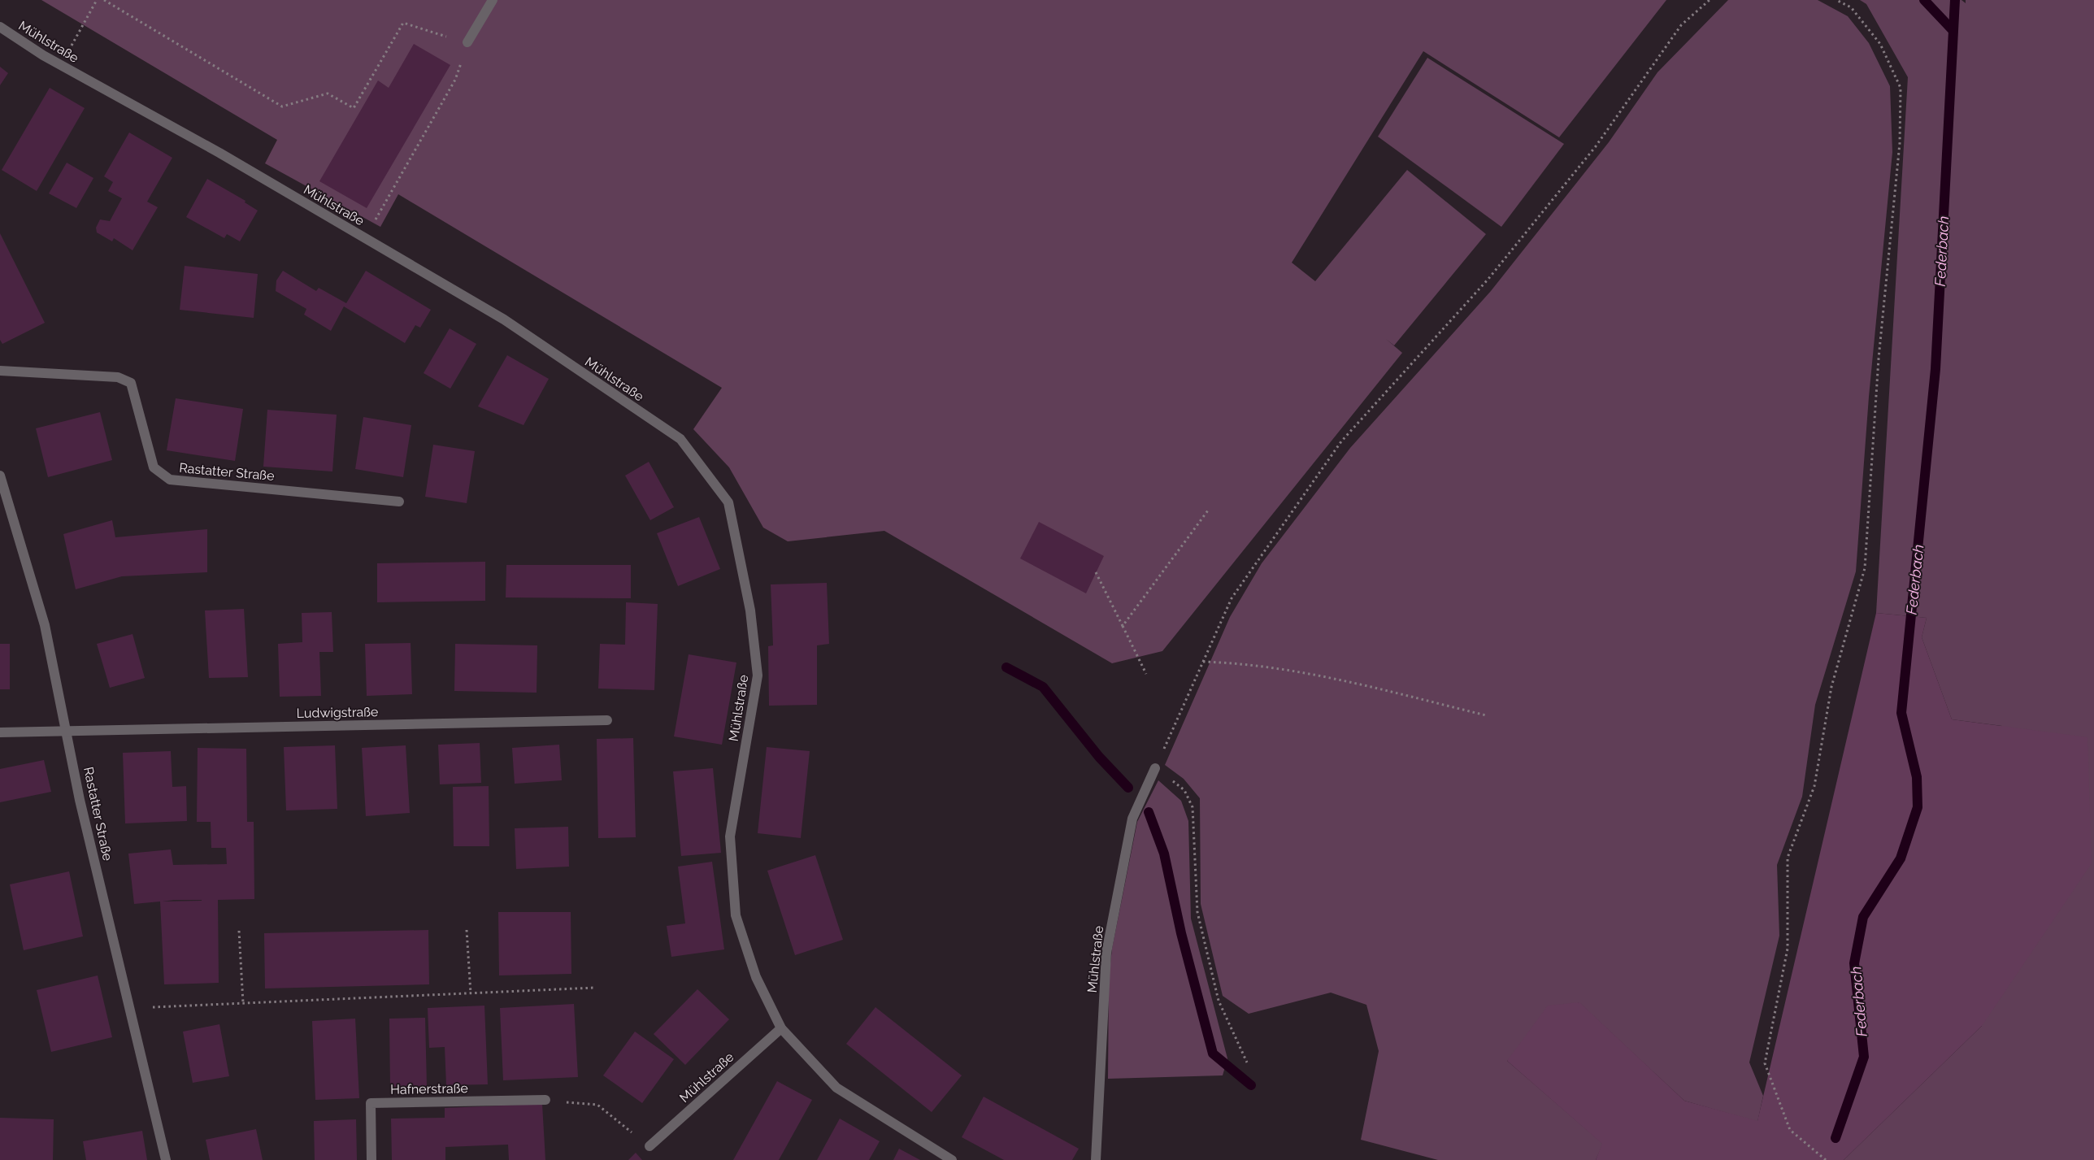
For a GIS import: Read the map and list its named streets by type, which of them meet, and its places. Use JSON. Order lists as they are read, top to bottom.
{
  "streets": {
    "street": [
      "Mühlstraße",
      "Rastatter Straße",
      "Ludwigstraße",
      "Hafnerstraße"
    ]
  },
  "crossings": [
    ["Rastatter Straße", "Ludwigstraße"]
  ],
  "water": ["Federbach"]
}
